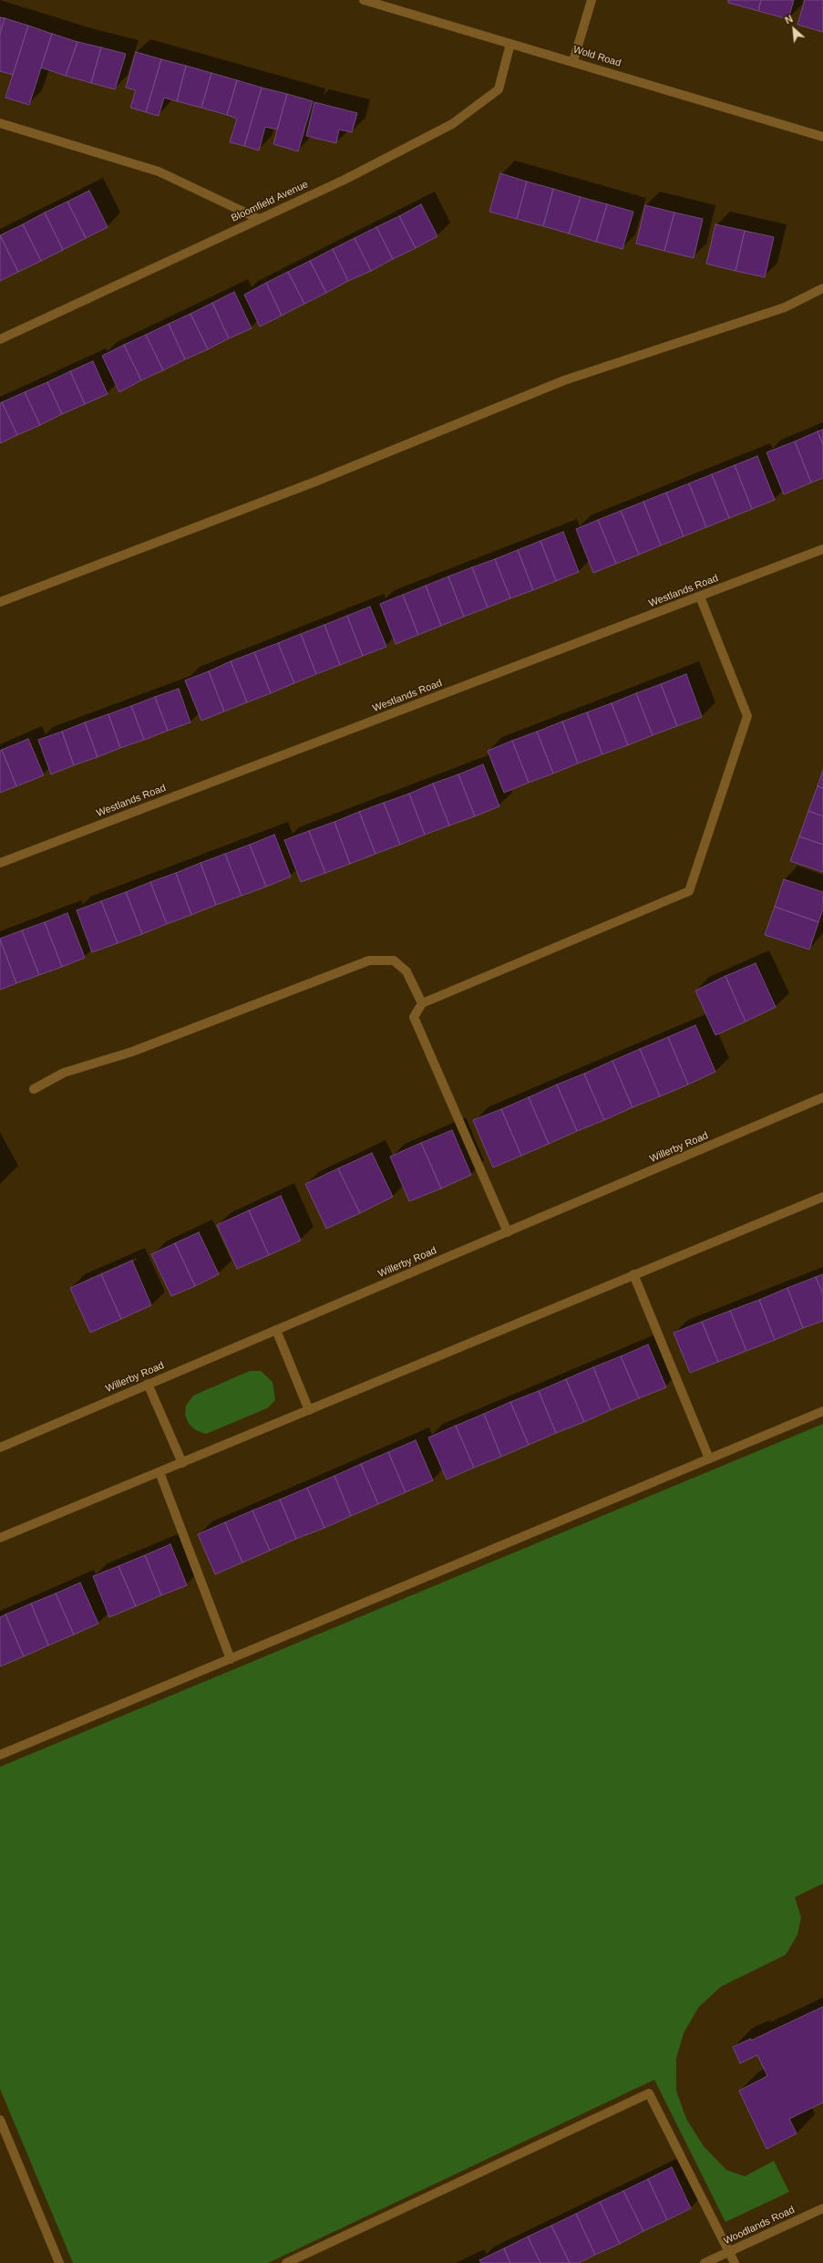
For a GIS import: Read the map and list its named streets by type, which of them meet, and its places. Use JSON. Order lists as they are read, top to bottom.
{
  "streets": {
    "street": [
      "Wold Road",
      "Bloomfield Avenue",
      "Westlands Road",
      "Willerby Road",
      "Woodlands Road"
    ]
  },
  "crossings": [
    ["Wold Road", "Bloomfield Avenue"]
  ],
  "north": "top left"
}
